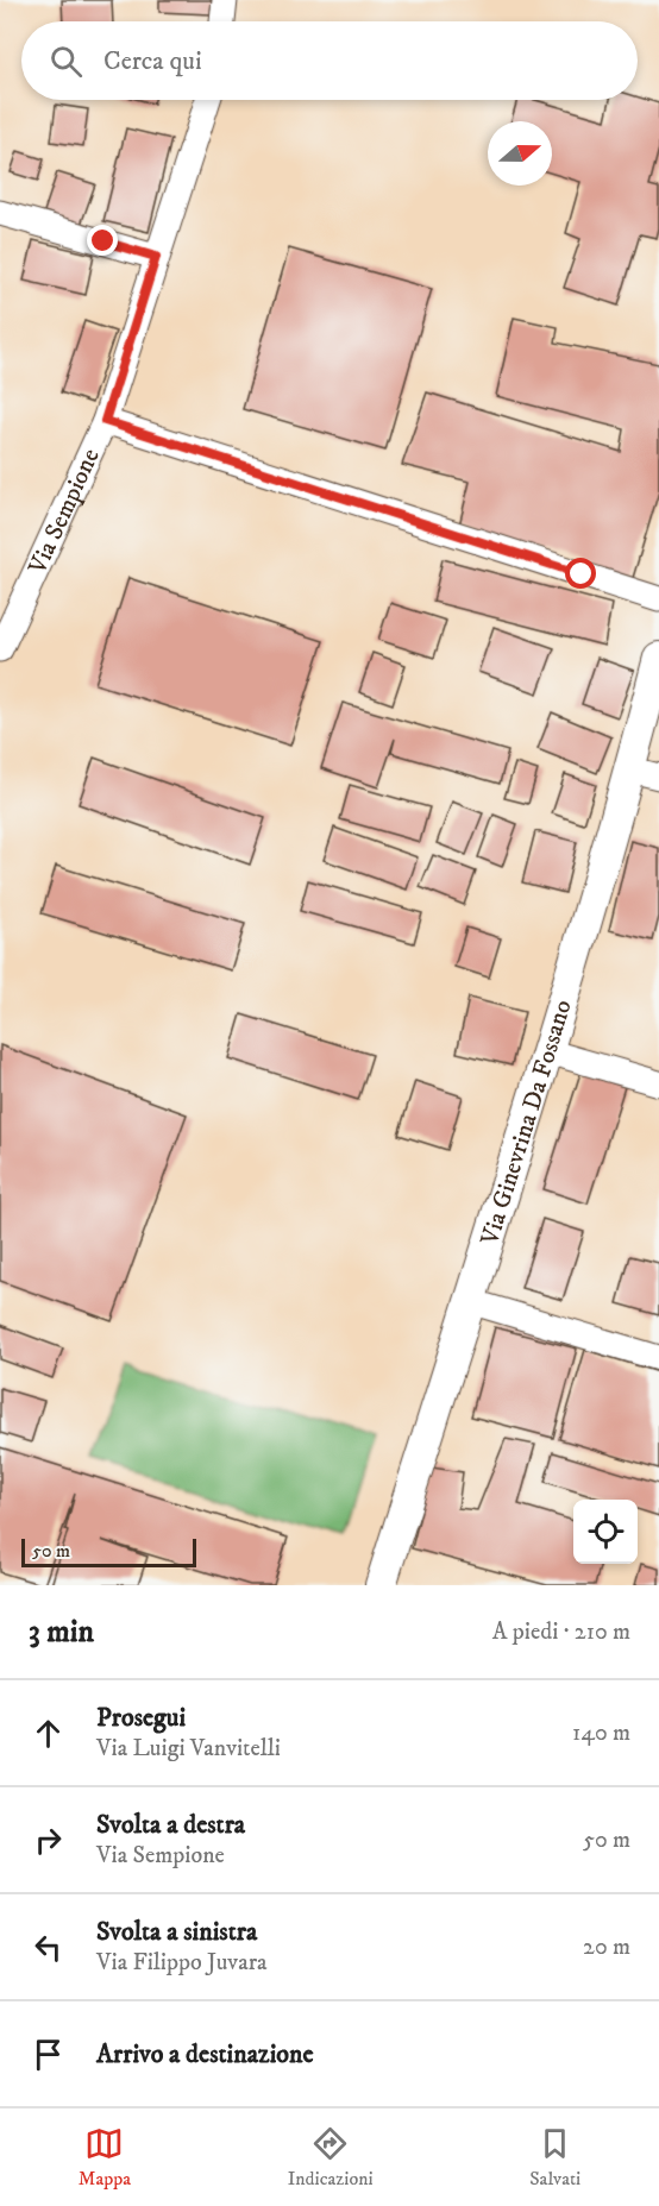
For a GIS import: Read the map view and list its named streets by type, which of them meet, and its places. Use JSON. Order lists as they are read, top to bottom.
{
  "streets": {
    "street": ["Via Sempione", "Via Ginevrina Da Fossano"]
  },
  "scale_bar": "50 m",
  "north": "right",
  "page": {
    "search": "Cerca qui",
    "scale": "50 m",
    "heading": ["3 min", "A piedi · 210 m"],
    "list": [
      ["Prosegui", "Via Luigi Vanvitelli", "140 m"],
      ["Svolta a destra", "Via Sempione", "50 m"],
      ["Svolta a sinistra", "Via Filippo Juvara", "20 m"],
      "Arrivo a destinazione"
    ],
    "nav": ["Mappa", "Indicazioni", "Salvati"]
  }
}
